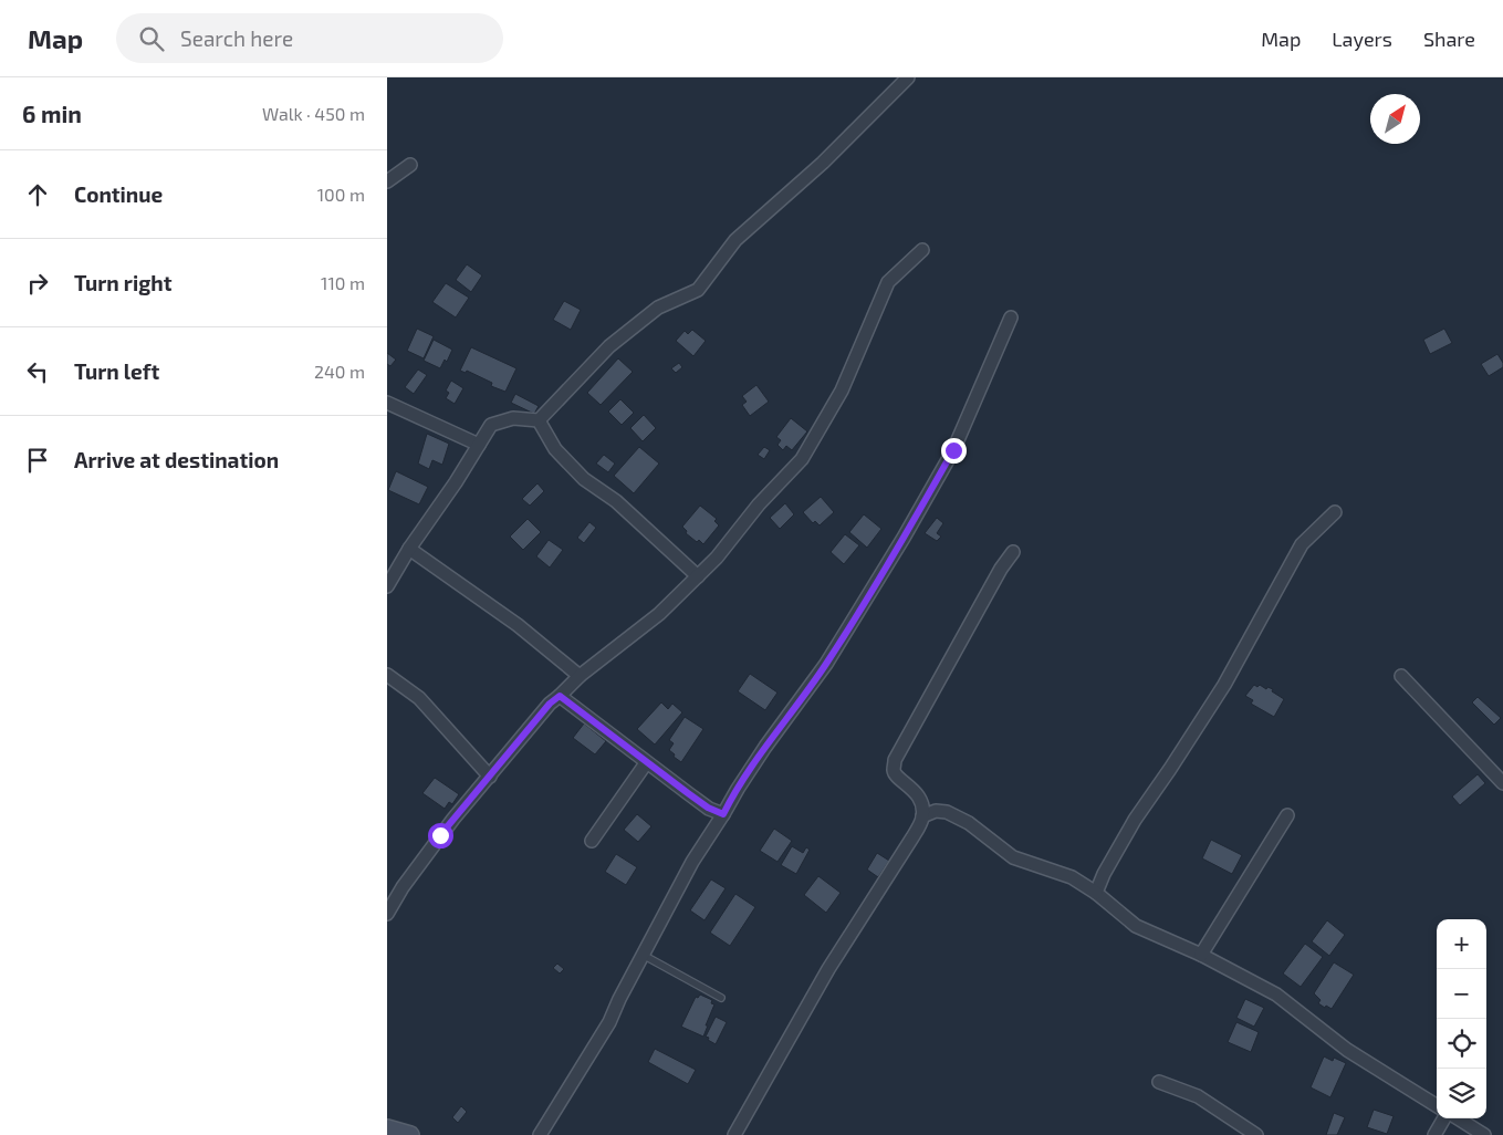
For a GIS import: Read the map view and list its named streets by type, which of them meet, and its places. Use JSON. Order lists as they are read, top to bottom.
{
  "north": "top right",
  "page": {
    "header": "Map",
    "search": "Search here",
    "nav": ["Map", "Layers", "Share"],
    "heading": ["6 min", "Walk · 450 m"],
    "list": [
      ["Continue", "100 m"],
      ["Turn right", "110 m"],
      ["Turn left", "240 m"],
      "Arrive at destination"
    ],
    "map_buttons": ["+", "−"]
  }
}
